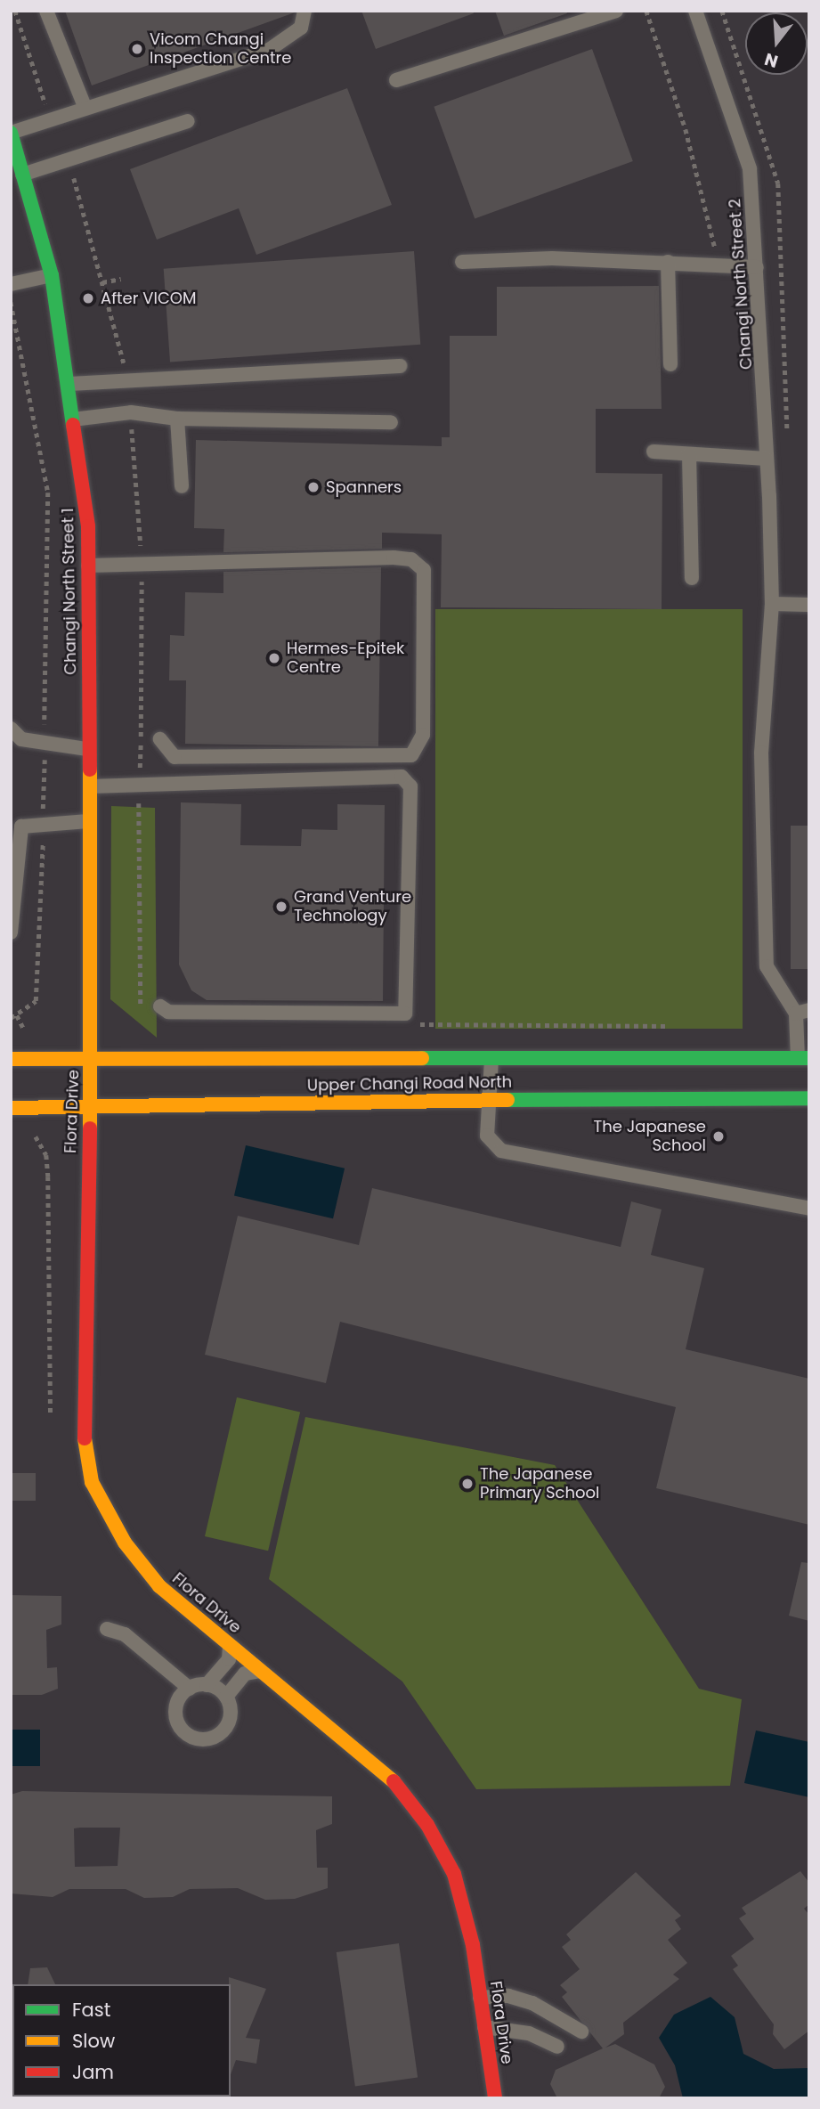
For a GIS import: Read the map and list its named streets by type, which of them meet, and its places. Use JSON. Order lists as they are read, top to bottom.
{
  "streets": {
    "street": ["Changi North Street 1", "Upper Changi Road North", "Flora Drive"],
    "lane": ["Changi North Street 2"]
  },
  "crossings": [
    ["Changi North Street 1", "Upper Changi Road North"],
    ["Changi North Street 1", "Flora Drive"],
    ["Upper Changi Road North", "Flora Drive"]
  ],
  "places": [
    "Vicom Changi Inspection Centre",
    "After VICOM",
    "Spanners",
    "Hermes-Epitek Centre",
    "Grand Venture Technology",
    "The Japanese School",
    "The Japanese Primary School"
  ],
  "legend": ["Fast", "Slow", "Jam"],
  "north": "bottom"
}
